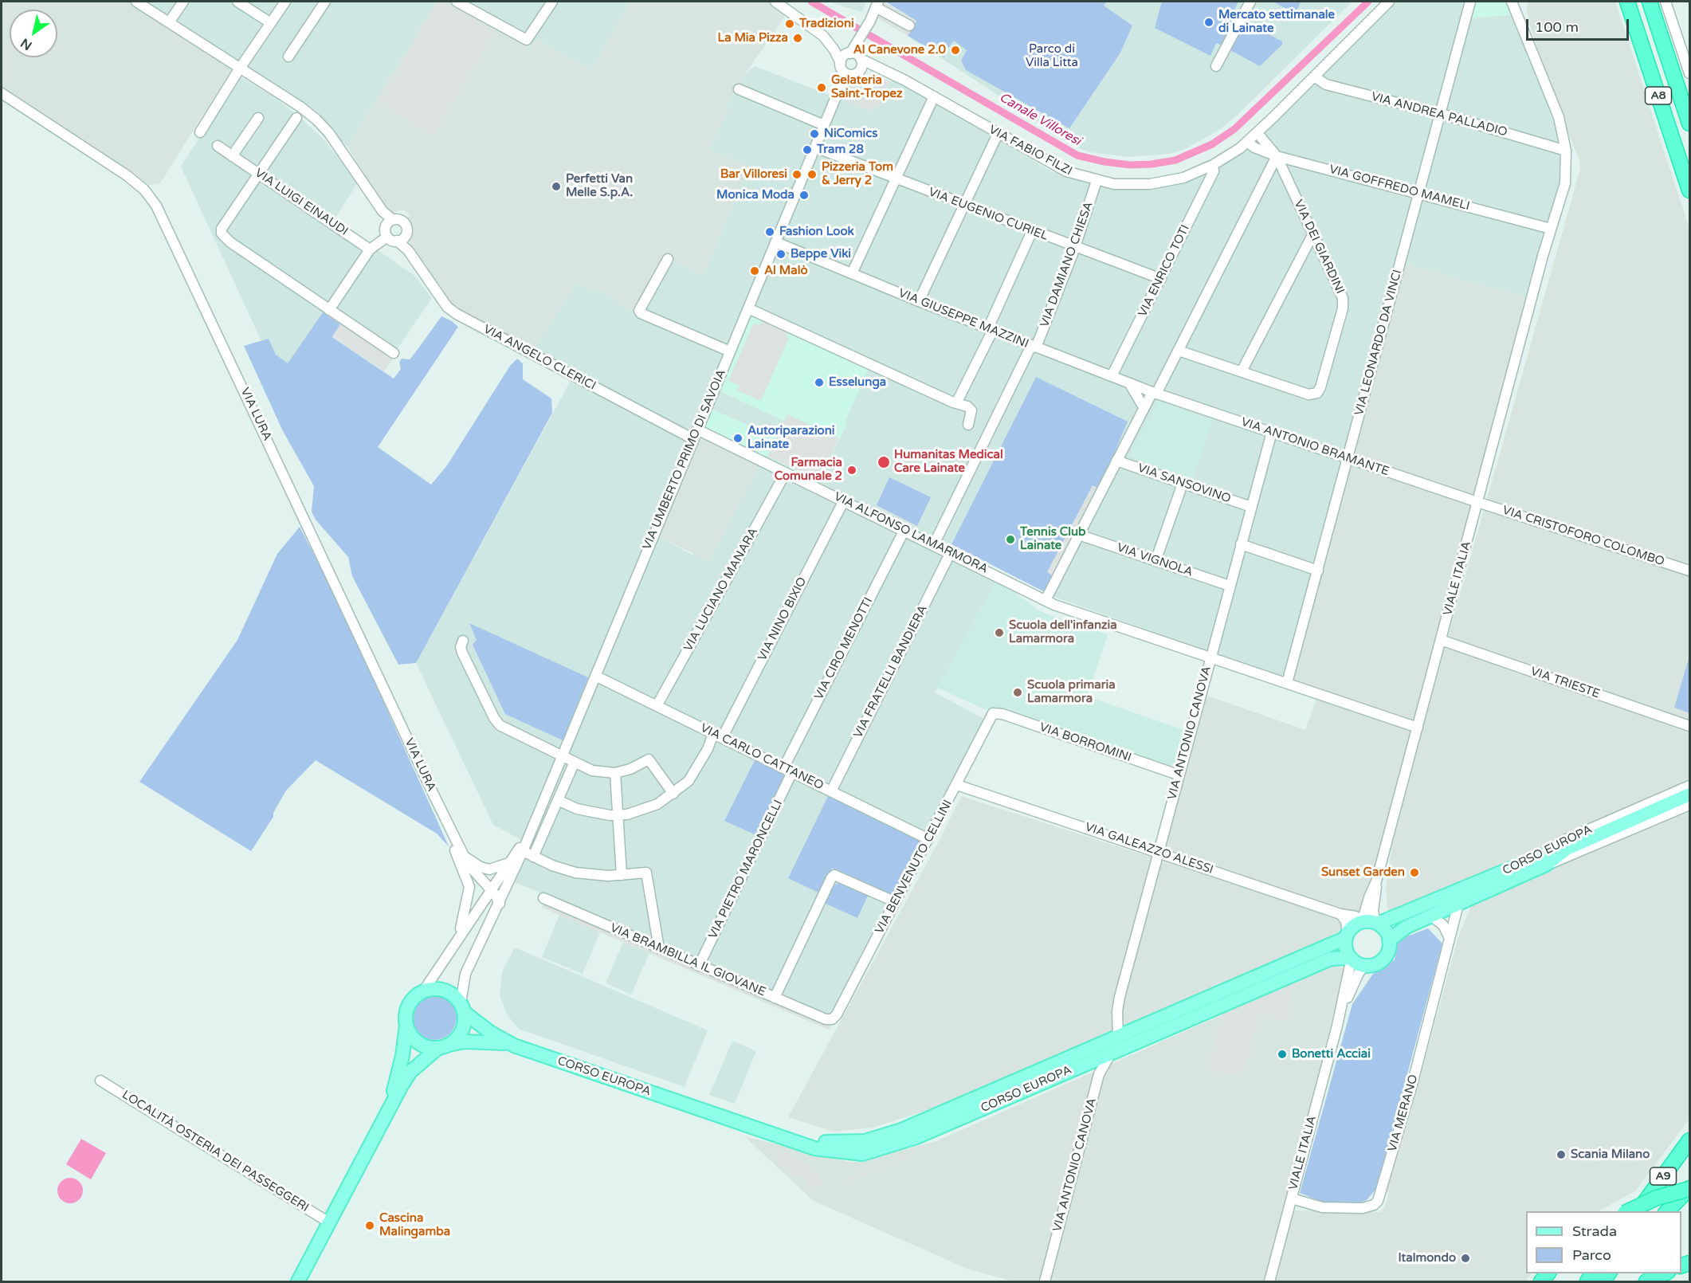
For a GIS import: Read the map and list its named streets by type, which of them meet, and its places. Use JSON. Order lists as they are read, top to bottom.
{
  "streets": {
    "highway": ["A8", "A9"],
    "main road": ["CORSO EUROPA"],
    "street": [
      "VIA ANDREA PALLADIO",
      "VIA FABIO FILZI",
      "VIA GOFFREDO MAMELI",
      "VIA LUIGI EINAUDI",
      "VIA EUGENIO CURIEL",
      "VIA DEI GIARDINI",
      "VIA DAMIANO CHIESA",
      "VIA ENRICO TOTI",
      "VIA GIUSEPPE MAZZINI",
      "VIA LEONARDO DA VINCI",
      "VIA ANGELO CLERICI",
      "VIA LURA",
      "VIA ANTONIO BRAMANTE",
      "VIA UMBERTO PRIMO DI SAVOIA",
      "VIA SANSOVINO",
      "VIA ALFONSO LAMARMORA",
      "VIA CRISTOFORO COLOMBO",
      "VIA VIGNOLA",
      "VIALE ITALIA",
      "VIA LUCIANO MANARA",
      "VIA NINO BIXIO",
      "VIA CIRO MENOTTI",
      "VIA FRATELLI BANDIERA",
      "VIA TRIESTE",
      "VIA ANTONIO CANOVA",
      "VIA BORROMINI",
      "VIA CARLO CATTANEO",
      "VIA GALEAZZO ALESSI",
      "VIA BENVENUTO CELLINI",
      "VIA PIETRO MARONCELLI",
      "VIA BRAMBILLA IL GIOVANE",
      "VIA MERANO",
      "LOCALITÀ OSTERIA DEI PASSEGGERI"
    ]
  },
  "crossings": [
    ["VIA ANDREA PALLADIO", "VIA FABIO FILZI"],
    ["VIA ANDREA PALLADIO", "VIA LEONARDO DA VINCI"],
    ["VIA ANDREA PALLADIO", "VIALE ITALIA"],
    ["VIA FABIO FILZI", "VIA GOFFREDO MAMELI"],
    ["VIA FABIO FILZI", "VIA DAMIANO CHIESA"],
    ["VIA FABIO FILZI", "VIA ENRICO TOTI"],
    ["VIA FABIO FILZI", "VIA UMBERTO PRIMO DI SAVOIA"],
    ["VIA GOFFREDO MAMELI", "VIA DEI GIARDINI"],
    ["VIA GOFFREDO MAMELI", "VIA LEONARDO DA VINCI"],
    ["VIA GOFFREDO MAMELI", "VIALE ITALIA"],
    ["VIA EUGENIO CURIEL", "VIA DAMIANO CHIESA"],
    ["VIA EUGENIO CURIEL", "VIA ENRICO TOTI"],
    ["VIA EUGENIO CURIEL", "VIA UMBERTO PRIMO DI SAVOIA"],
    ["VIA DAMIANO CHIESA", "VIA GIUSEPPE MAZZINI"],
    ["VIA DAMIANO CHIESA", "VIA ALFONSO LAMARMORA"],
    ["VIA ENRICO TOTI", "VIA GIUSEPPE MAZZINI"],
    ["VIA GIUSEPPE MAZZINI", "VIA ANTONIO BRAMANTE"],
    ["VIA GIUSEPPE MAZZINI", "VIA UMBERTO PRIMO DI SAVOIA"],
    ["VIA LEONARDO DA VINCI", "VIA ANTONIO BRAMANTE"],
    ["VIA LEONARDO DA VINCI", "VIA ALFONSO LAMARMORA"],
    ["VIA ANGELO CLERICI", "VIA UMBERTO PRIMO DI SAVOIA"],
    ["VIA ANGELO CLERICI", "VIA ALFONSO LAMARMORA"],
    ["VIA LURA", "VIA UMBERTO PRIMO DI SAVOIA"],
    ["VIA ANTONIO BRAMANTE", "VIA CRISTOFORO COLOMBO"],
    ["VIA ANTONIO BRAMANTE", "VIALE ITALIA"],
    ["VIA ANTONIO BRAMANTE", "VIA ANTONIO CANOVA"],
    ["VIA UMBERTO PRIMO DI SAVOIA", "VIA ALFONSO LAMARMORA"],
    ["VIA UMBERTO PRIMO DI SAVOIA", "VIA CARLO CATTANEO"],
    ["VIA UMBERTO PRIMO DI SAVOIA", "CORSO EUROPA"],
    ["VIA SANSOVINO", "VIA ANTONIO CANOVA"],
    ["VIA ALFONSO LAMARMORA", "VIALE ITALIA"],
    ["VIA ALFONSO LAMARMORA", "VIA LUCIANO MANARA"],
    ["VIA ALFONSO LAMARMORA", "VIA NINO BIXIO"],
    ["VIA ALFONSO LAMARMORA", "VIA CIRO MENOTTI"],
    ["VIA ALFONSO LAMARMORA", "VIA FRATELLI BANDIERA"],
    ["VIA ALFONSO LAMARMORA", "VIA ANTONIO CANOVA"],
    ["VIA CRISTOFORO COLOMBO", "VIALE ITALIA"],
    ["VIA VIGNOLA", "VIA ANTONIO CANOVA"],
    ["VIALE ITALIA", "VIA TRIESTE"],
    ["VIALE ITALIA", "VIA GALEAZZO ALESSI"],
    ["VIALE ITALIA", "CORSO EUROPA"],
    ["VIALE ITALIA", "VIA MERANO"],
    ["VIA LUCIANO MANARA", "VIA CARLO CATTANEO"],
    ["VIA NINO BIXIO", "VIA CARLO CATTANEO"],
    ["VIA CIRO MENOTTI", "VIA CARLO CATTANEO"],
    ["VIA CIRO MENOTTI", "VIA PIETRO MARONCELLI"],
    ["VIA FRATELLI BANDIERA", "VIA CARLO CATTANEO"],
    ["VIA ANTONIO CANOVA", "VIA BORROMINI"],
    ["VIA ANTONIO CANOVA", "VIA GALEAZZO ALESSI"],
    ["VIA ANTONIO CANOVA", "CORSO EUROPA"],
    ["VIA BORROMINI", "VIA BENVENUTO CELLINI"],
    ["VIA CARLO CATTANEO", "VIA BENVENUTO CELLINI"],
    ["VIA CARLO CATTANEO", "VIA PIETRO MARONCELLI"],
    ["VIA GALEAZZO ALESSI", "CORSO EUROPA"],
    ["VIA GALEAZZO ALESSI", "VIA BENVENUTO CELLINI"],
    ["CORSO EUROPA", "VIA MERANO"],
    ["VIA BENVENUTO CELLINI", "VIA BRAMBILLA IL GIOVANE"],
    ["VIA PIETRO MARONCELLI", "VIA BRAMBILLA IL GIOVANE"]
  ],
  "water": ["Canale Villoresi"],
  "parks": ["Parco di Villa Litta"],
  "places": [
    "Mercato settimanale di Lainate",
    "Tradizioni",
    "La Mia Pizza",
    "Al Canevone 2.0",
    "Gelateria Saint-Tropez",
    "NiComics",
    "Tram 28",
    "Bar Villoresi",
    "Pizzeria Tom & Jerry 2",
    "Perfetti Van Melle S.p.A.",
    "Monica Moda",
    "Fashion Look",
    "Beppe Viki",
    "Al Malò",
    "Esselunga",
    "Autoriparazioni Lainate",
    "Humanitas Medical Care Lainate",
    "Farmacia Comunale 2",
    "Tennis Club Lainate",
    "Scuola dell'infanzia Lamarmora",
    "Scuola primaria Lamarmora",
    "Sunset Garden",
    "Bonetti Acciai",
    "Scania Milano",
    "Cascina Malingamba",
    "Italmondo"
  ],
  "legend": ["Strada", "Parco"],
  "scale_bar": "100 m",
  "north": "bottom left"
}
